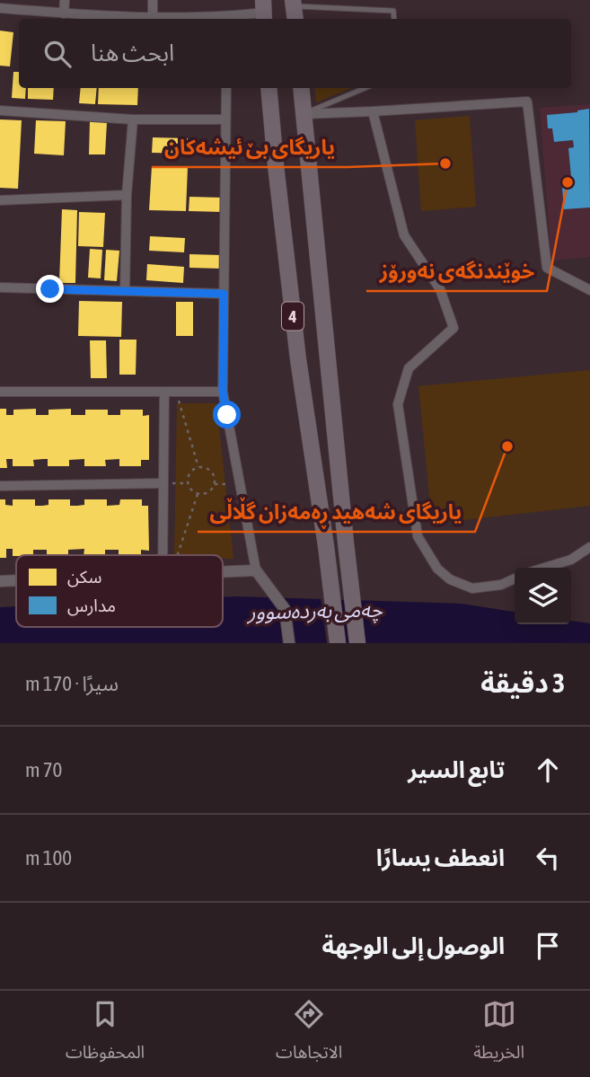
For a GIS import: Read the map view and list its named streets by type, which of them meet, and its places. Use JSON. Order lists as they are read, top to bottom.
{
  "streets": {
    "highway": ["4"]
  },
  "water": ["چەمی بەردەسوور"],
  "places": ["یاریگای بێ ئیشەکان", "خوێندنگەی نەورۆز", "یاریگای شەهید ڕەمەزان گڵاڵی"],
  "legend": ["سكن", "مدارس"],
  "page": {
    "search": "ابحث هنا",
    "heading": ["3 دقيقة", "سيرًا · 170 m"],
    "list": [
      ["تابع السير", "70 m"],
      ["انعطف يسارًا", "100 m"],
      "الوصول إلى الوجهة"
    ],
    "nav": ["الخريطة", "الاتجاهات", "المحفوظات"]
  }
}
